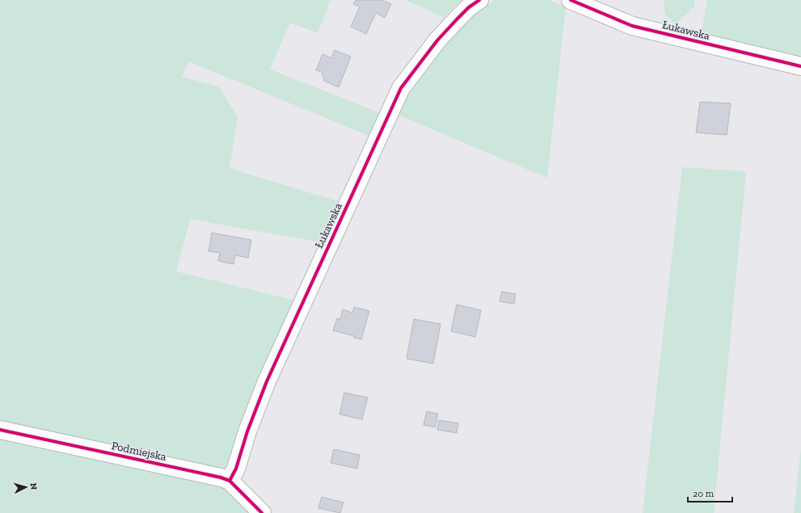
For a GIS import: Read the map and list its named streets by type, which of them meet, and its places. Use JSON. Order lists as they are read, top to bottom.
{
  "streets": {
    "street": ["Łukawska", "Podmiejska"]
  },
  "crossings": [
    ["Łukawska", "Podmiejska"]
  ],
  "scale_bar": "20 m",
  "north": "right"
}
